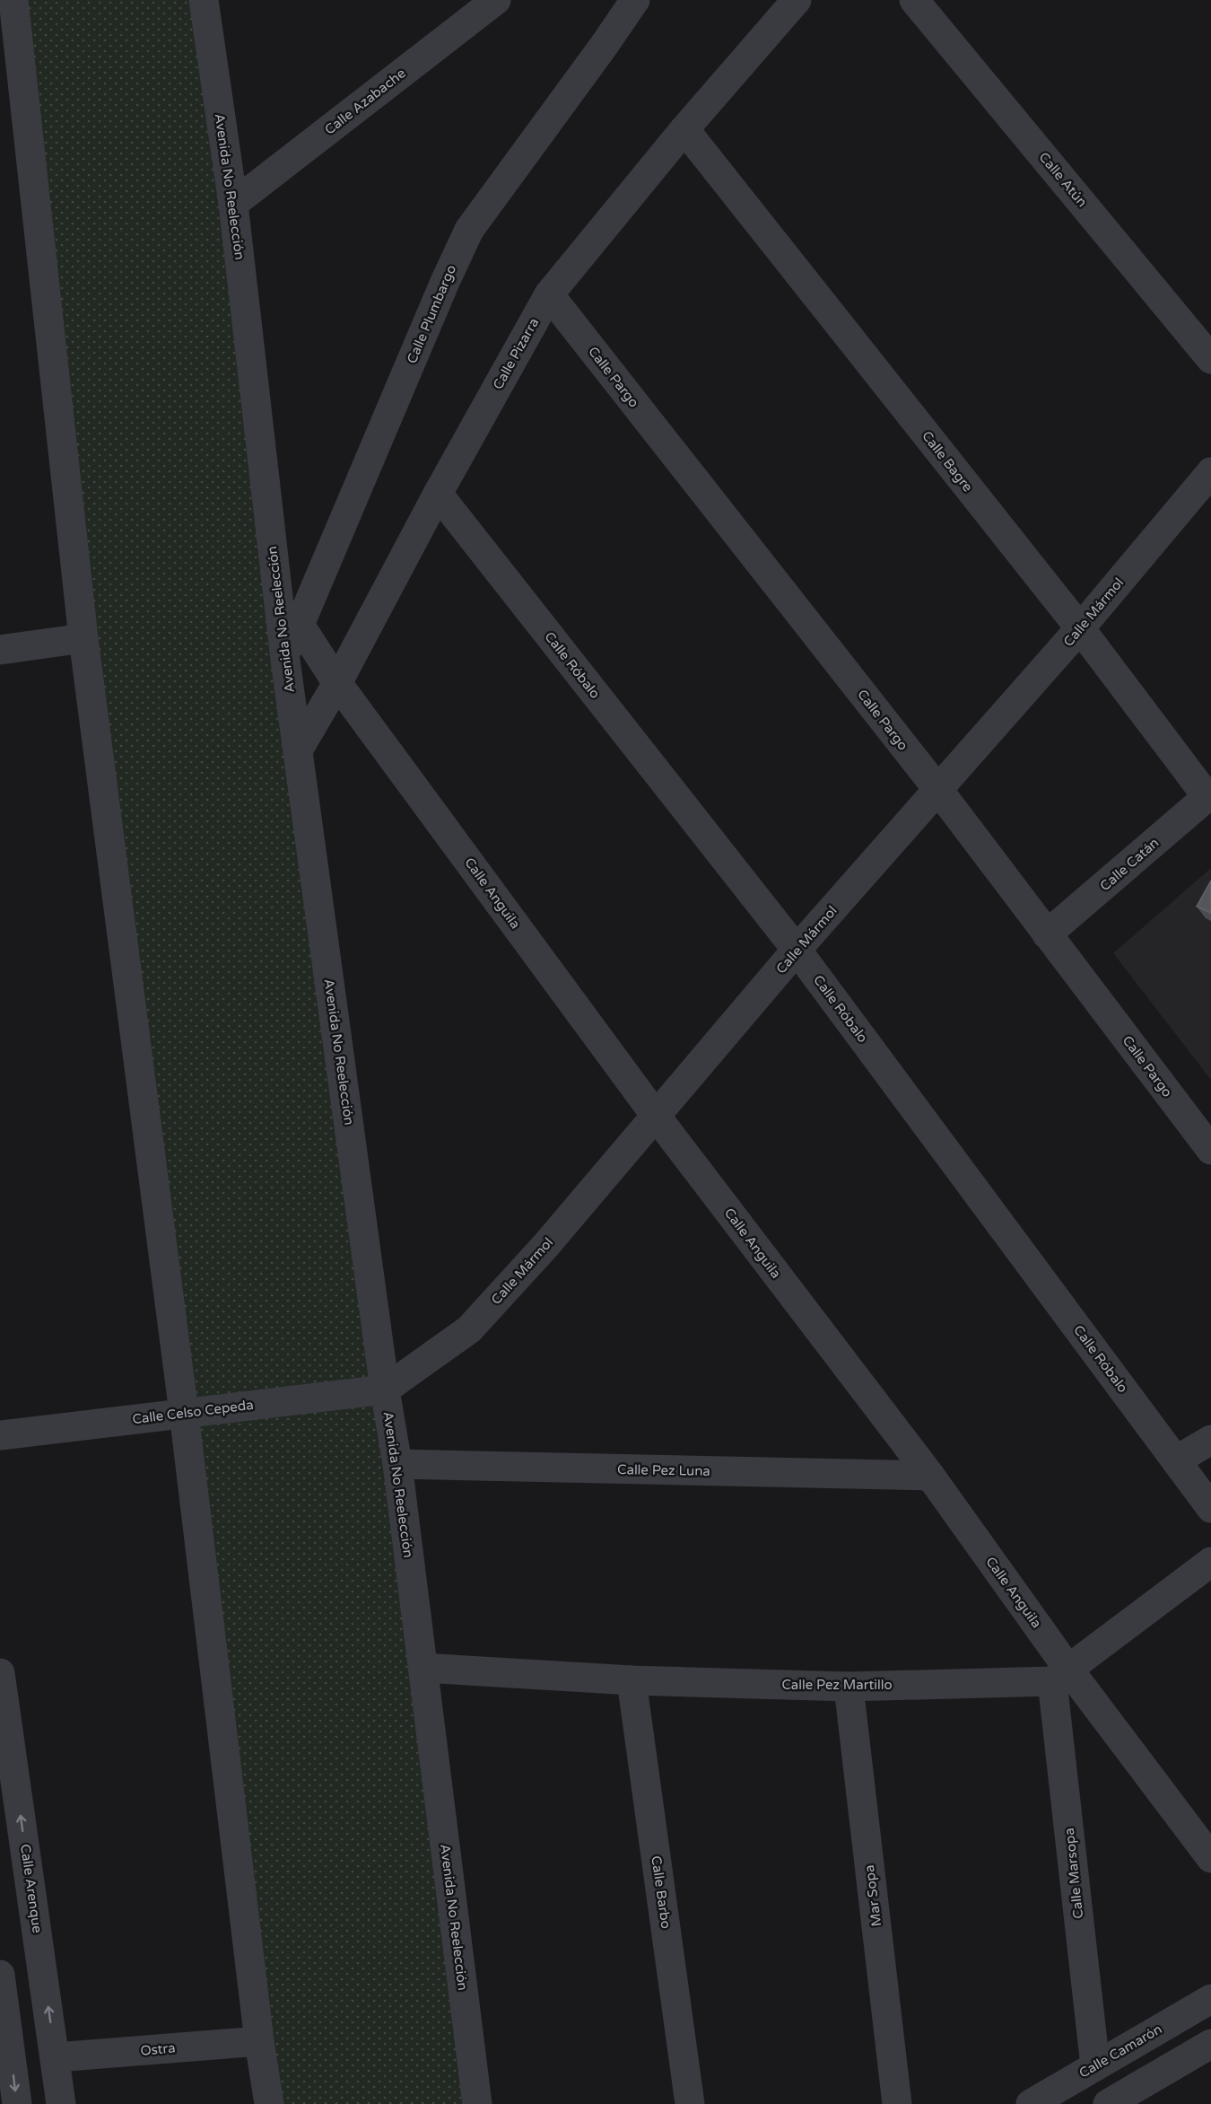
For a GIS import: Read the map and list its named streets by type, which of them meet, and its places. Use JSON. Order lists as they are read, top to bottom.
{
  "streets": {
    "street": [
      "Calle Azabache",
      "Calle Atún",
      "Avenida No Reelección",
      "Calle Plumbargo",
      "Calle Pizarra",
      "Calle Pargo",
      "Calle Bagre",
      "Calle Mármol",
      "Calle Róbalo",
      "Calle Catán",
      "Calle Anguila",
      "Calle Celso Cepeda",
      "Calle Pez Luna",
      "Calle Pez Martillo",
      "Calle Marsopa",
      "Calle Arenque",
      "Calle Barbo",
      "Mar Sopa",
      "Ostra",
      "Calle Camarón"
    ]
  },
  "crossings": [
    ["Calle Azabache", "Avenida No Reelección"],
    ["Avenida No Reelección", "Calle Plumbargo"],
    ["Avenida No Reelección", "Calle Pizarra"],
    ["Avenida No Reelección", "Calle Mármol"],
    ["Avenida No Reelección", "Calle Celso Cepeda"],
    ["Avenida No Reelección", "Calle Pez Luna"],
    ["Avenida No Reelección", "Calle Pez Martillo"],
    ["Calle Plumbargo", "Calle Anguila"],
    ["Calle Pizarra", "Calle Pargo"],
    ["Calle Pizarra", "Calle Bagre"],
    ["Calle Pizarra", "Calle Róbalo"],
    ["Calle Pizarra", "Calle Anguila"],
    ["Calle Pargo", "Calle Mármol"],
    ["Calle Pargo", "Calle Catán"],
    ["Calle Bagre", "Calle Mármol"],
    ["Calle Bagre", "Calle Catán"],
    ["Calle Mármol", "Calle Róbalo"],
    ["Calle Mármol", "Calle Anguila"],
    ["Calle Mármol", "Calle Celso Cepeda"],
    ["Calle Anguila", "Calle Pez Luna"],
    ["Calle Anguila", "Calle Pez Martillo"],
    ["Calle Anguila", "Calle Marsopa"],
    ["Calle Pez Martillo", "Calle Marsopa"],
    ["Calle Pez Martillo", "Calle Barbo"],
    ["Calle Pez Martillo", "Mar Sopa"],
    ["Calle Marsopa", "Calle Camarón"],
    ["Calle Arenque", "Ostra"]
  ]
}
